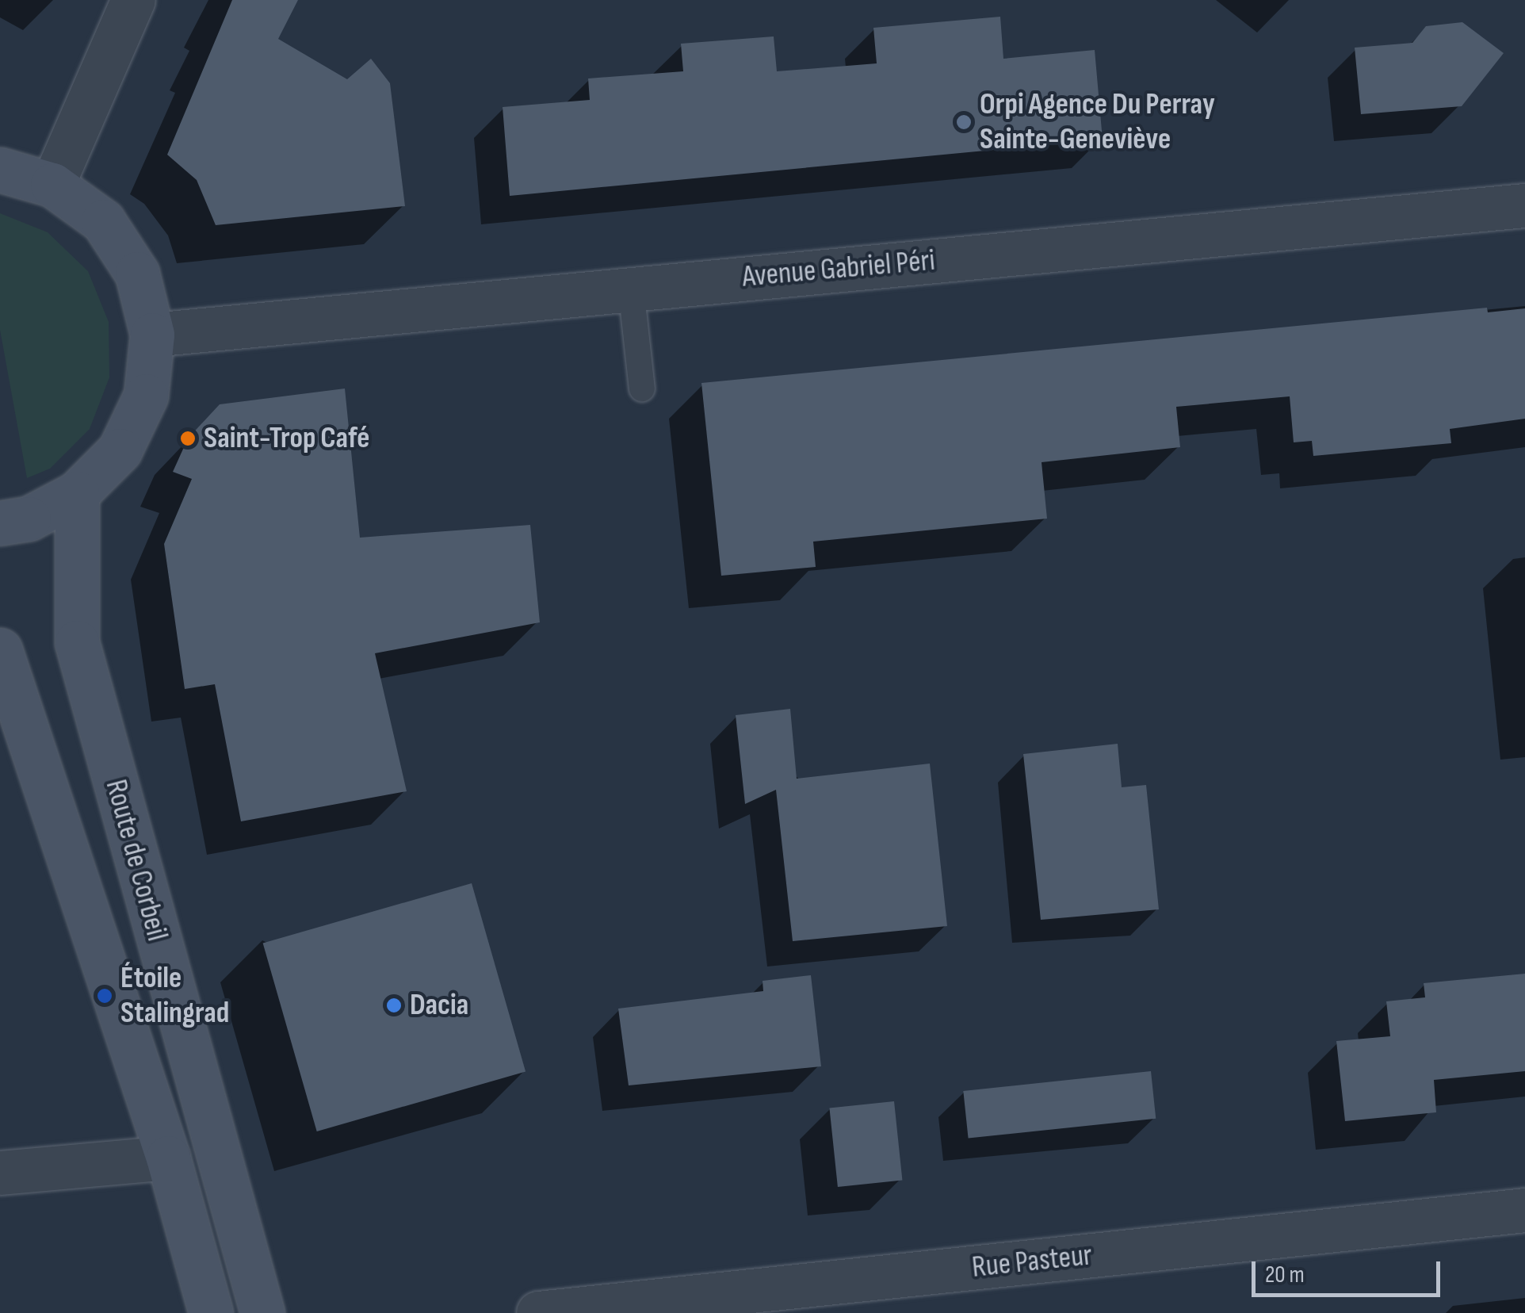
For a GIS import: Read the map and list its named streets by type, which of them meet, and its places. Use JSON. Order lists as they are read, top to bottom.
{
  "streets": {
    "main road": ["Route de Corbeil"],
    "street": ["Avenue Gabriel Péri", "Rue Pasteur"]
  },
  "places": [
    "Orpi Agence Du Perray Sainte-Geneviève",
    "Saint-Trop Café",
    "Étoile Stalingrad",
    "Dacia"
  ],
  "scale_bar": "20 m"
}
